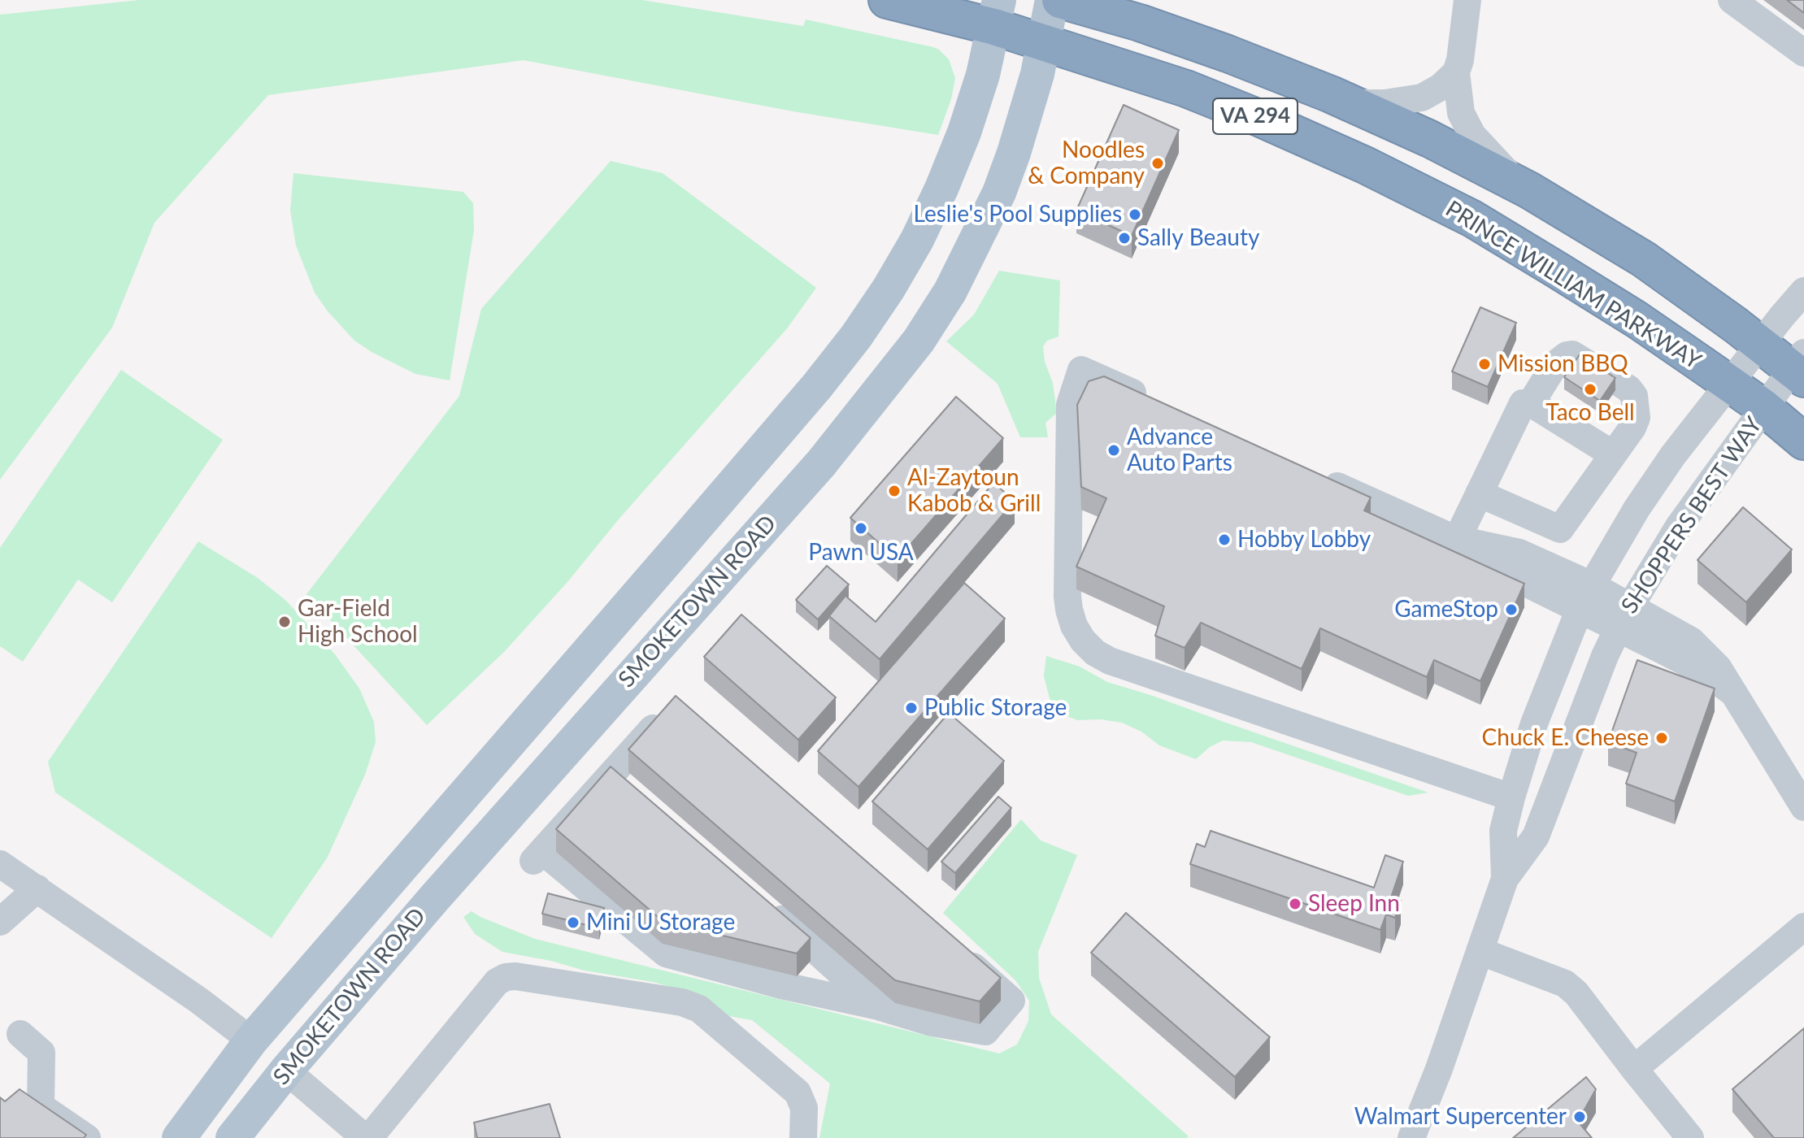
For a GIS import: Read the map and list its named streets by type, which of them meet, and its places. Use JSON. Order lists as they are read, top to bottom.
{
  "streets": {
    "highway": ["VA 294", "PRINCE WILLIAM PARKWAY"],
    "main road": ["SMOKETOWN ROAD"],
    "street": ["SHOPPERS BEST WAY"]
  },
  "crossings": [
    ["VA 294", "SHOPPERS BEST WAY"],
    ["PRINCE WILLIAM PARKWAY", "SHOPPERS BEST WAY"],
    ["PRINCE WILLIAM PARKWAY", "SMOKETOWN ROAD"]
  ],
  "places": [
    "Noodles & Company",
    "Leslie's Pool Supplies",
    "Sally Beauty",
    "Mission BBQ",
    "Taco Bell",
    "Advance Auto Parts",
    "Al-Zaytoun Kabob & Grill",
    "Pawn USA",
    "Hobby Lobby",
    "GameStop",
    "Gar-Field High School",
    "Public Storage",
    "Chuck E. Cheese",
    "Sleep Inn",
    "Mini U Storage",
    "Walmart Supercenter"
  ]
}
